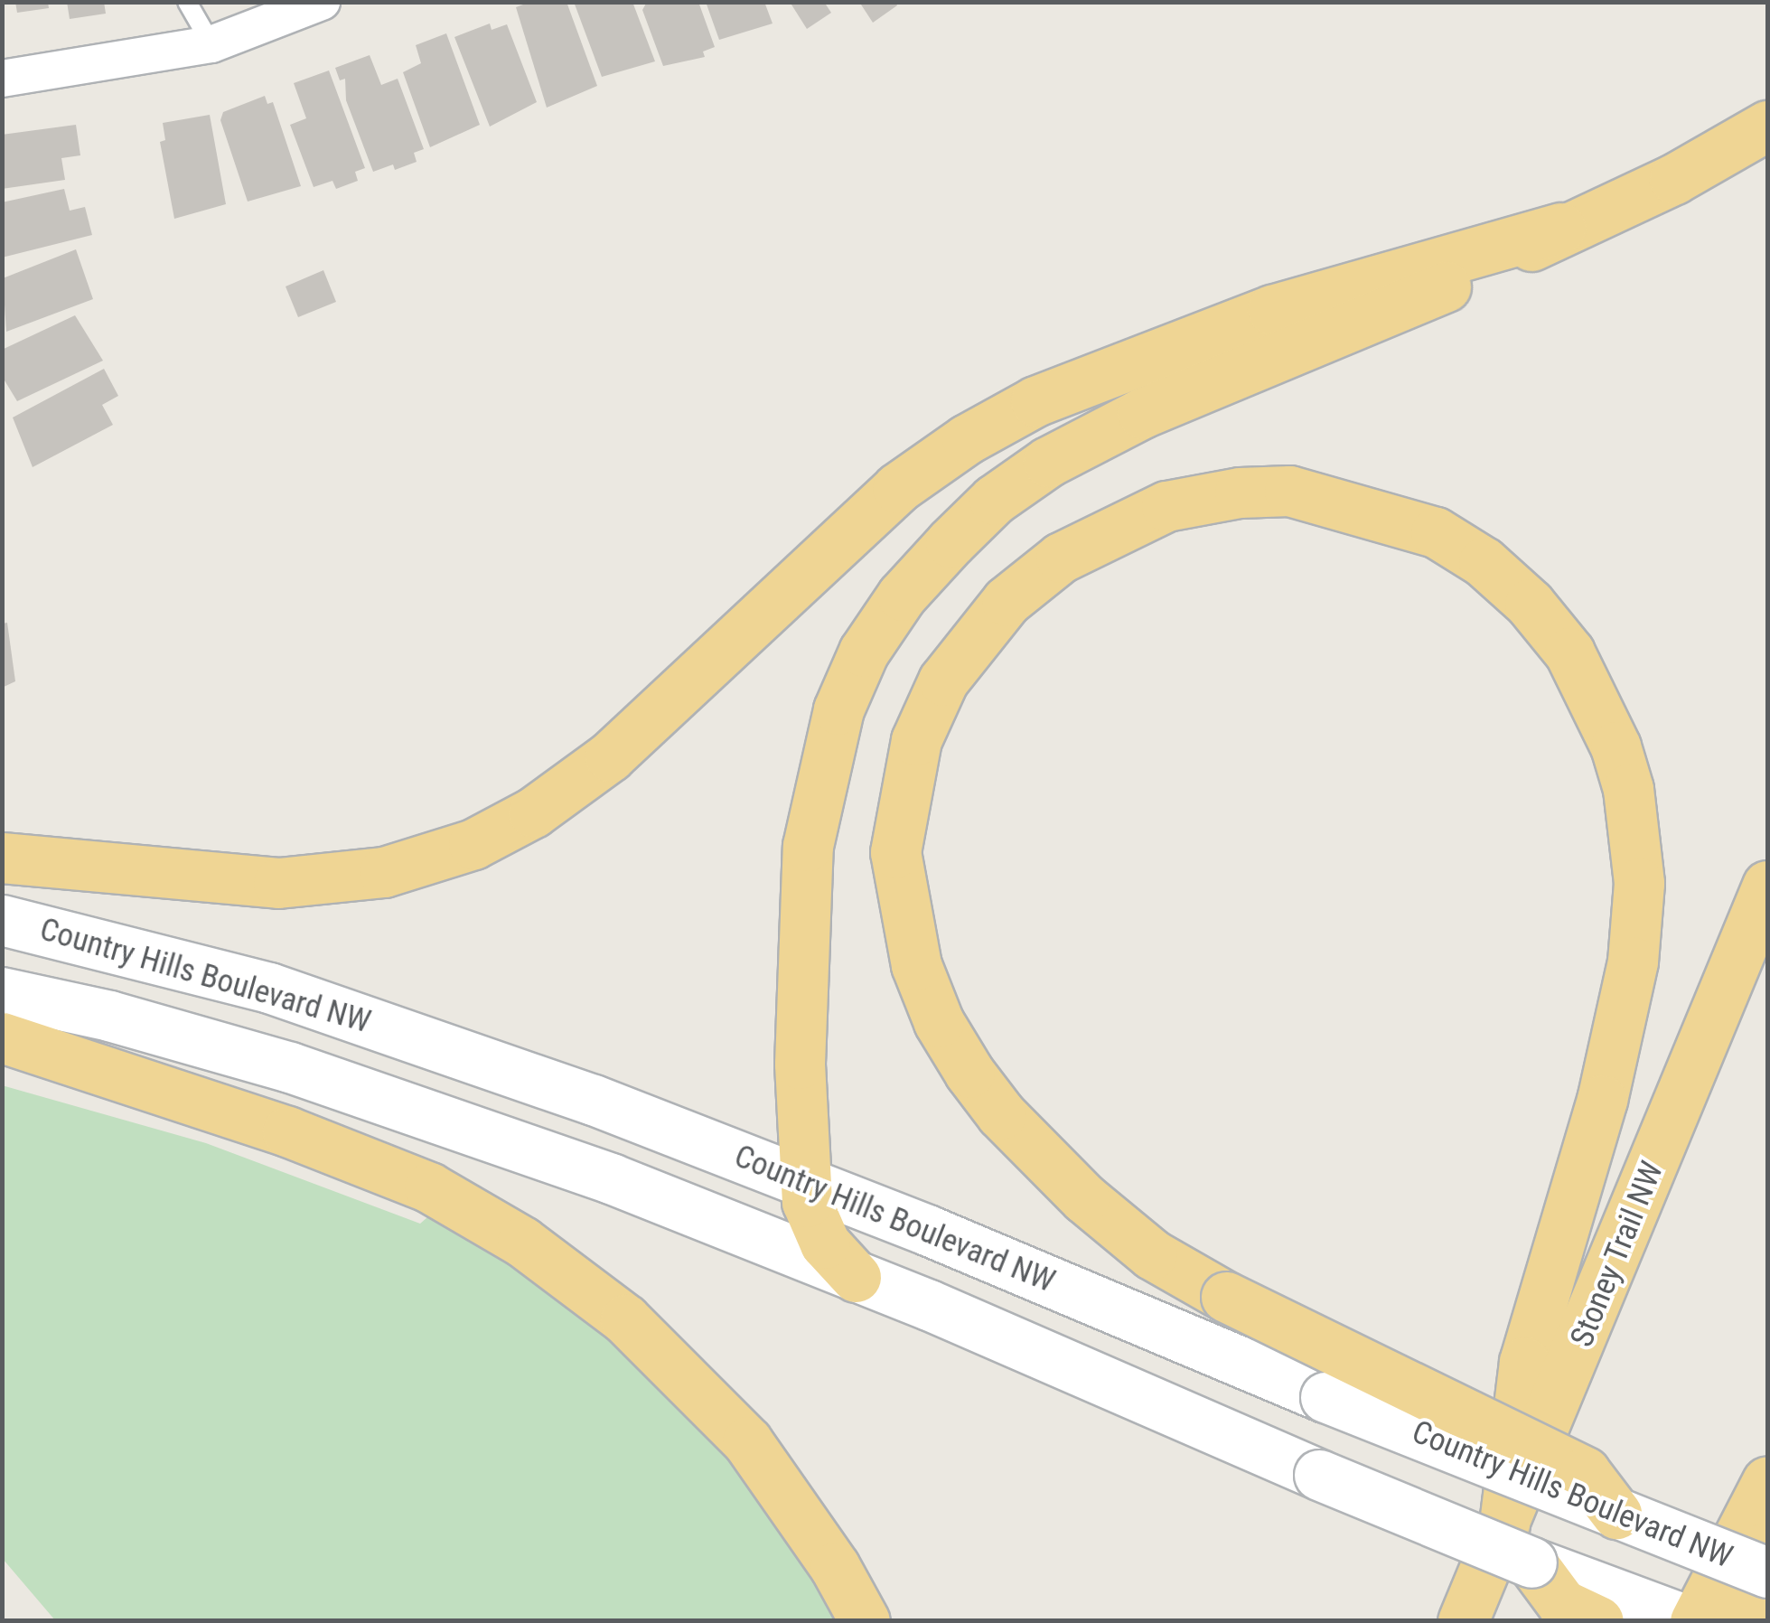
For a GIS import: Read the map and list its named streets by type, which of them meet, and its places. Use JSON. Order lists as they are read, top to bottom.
{
  "streets": {
    "highway": ["Stoney Trail NW"],
    "main road": ["Country Hills Boulevard NW"]
  },
  "crossings": [
    ["Country Hills Boulevard NW", "Stoney Trail NW"]
  ]
}
